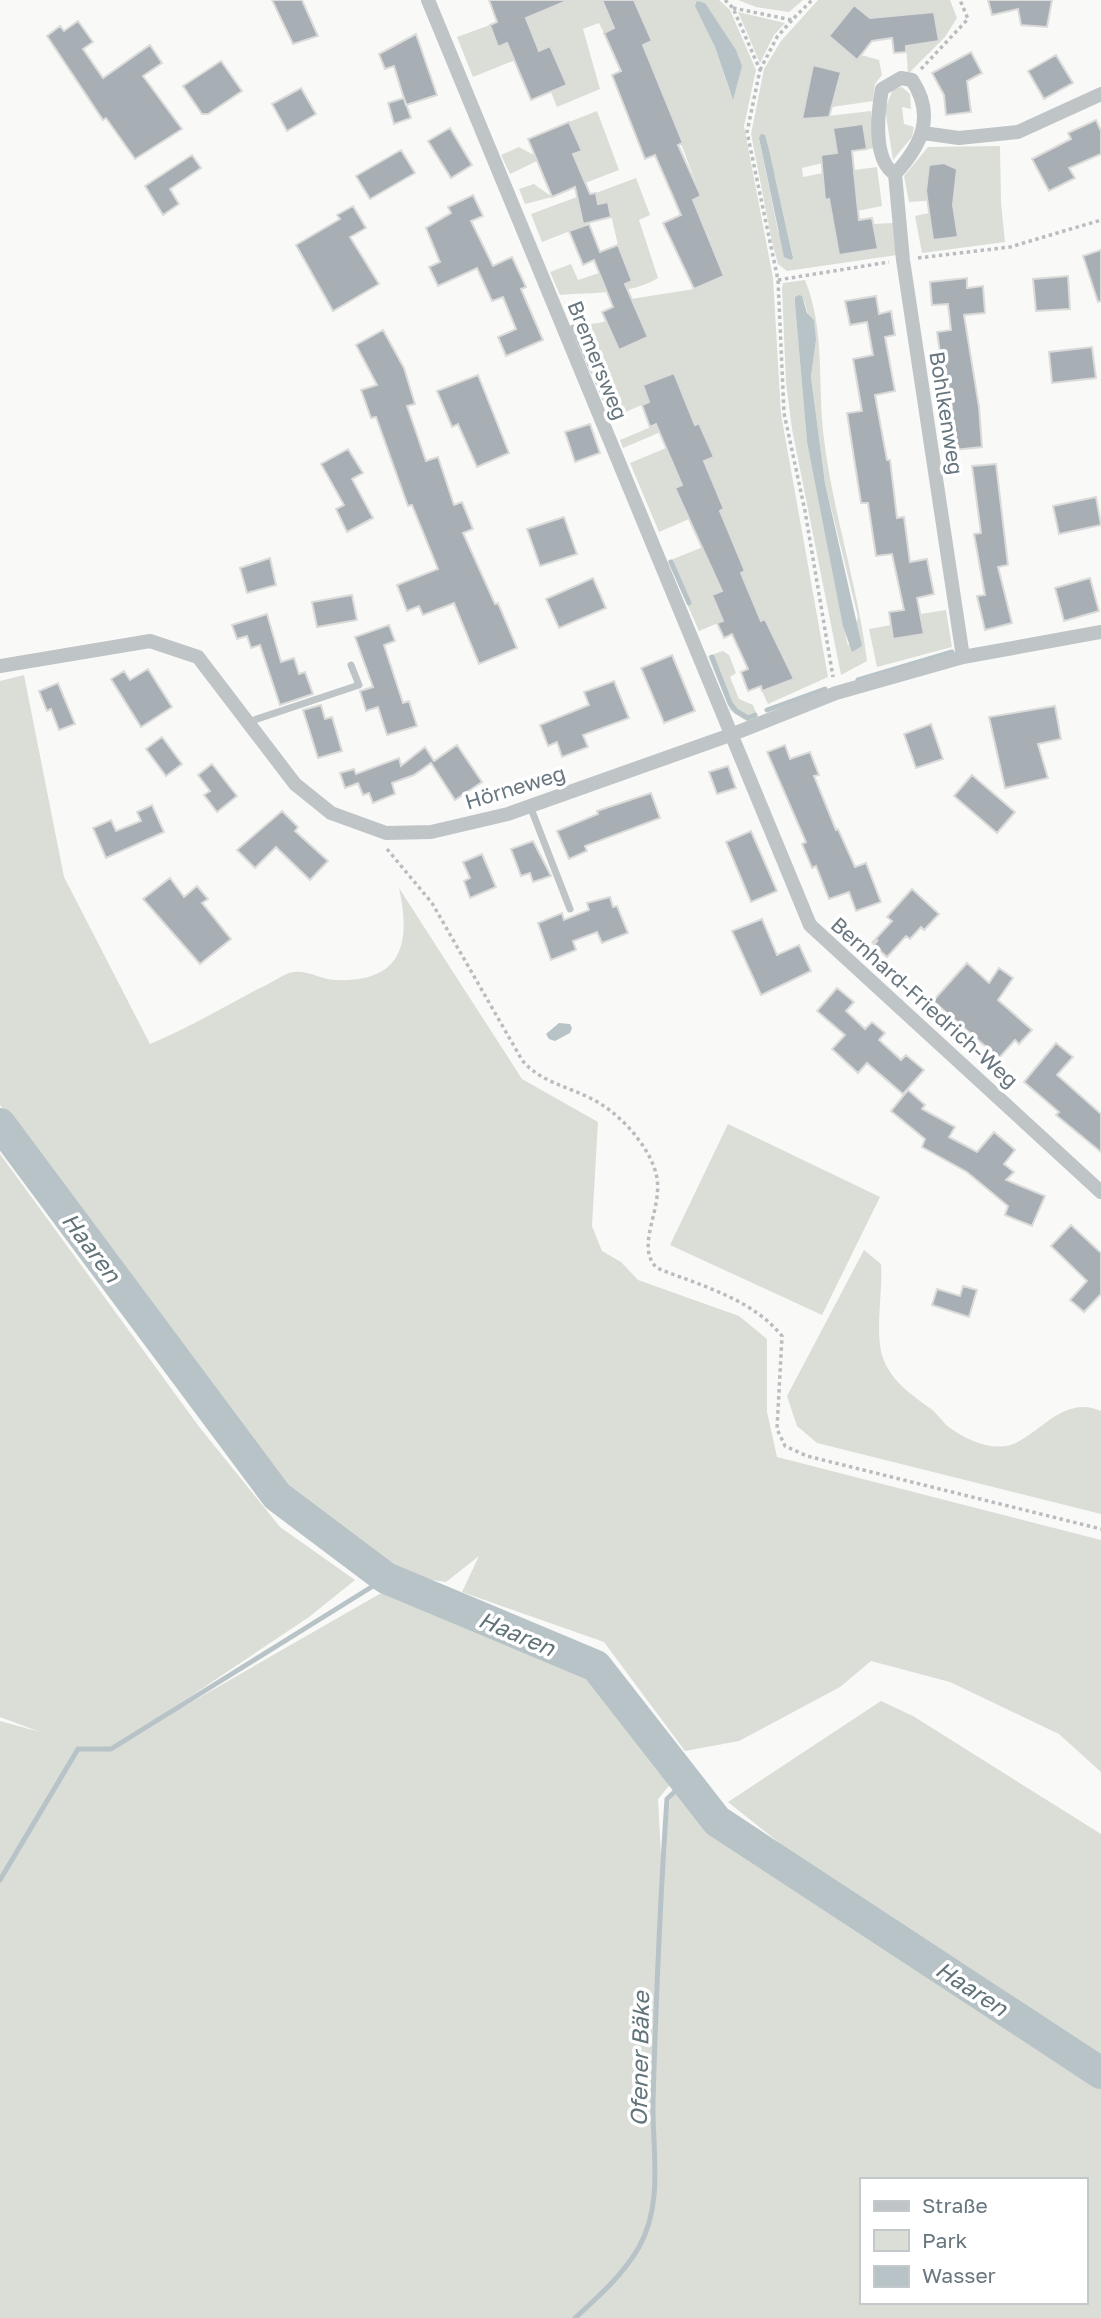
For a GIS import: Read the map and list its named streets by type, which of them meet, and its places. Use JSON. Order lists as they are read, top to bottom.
{
  "streets": {
    "street": [
      "Bremersweg",
      "Bohlkenweg",
      "Hörneweg",
      "Bernhard-Friedrich-Weg"
    ]
  },
  "crossings": [
    ["Bremersweg", "Hörneweg"],
    ["Bremersweg", "Bernhard-Friedrich-Weg"],
    ["Bohlkenweg", "Hörneweg"],
    ["Hörneweg", "Bernhard-Friedrich-Weg"]
  ],
  "water": ["Haaren", "Ofener Bäke"],
  "legend": ["Straße", "Park", "Wasser"]
}
